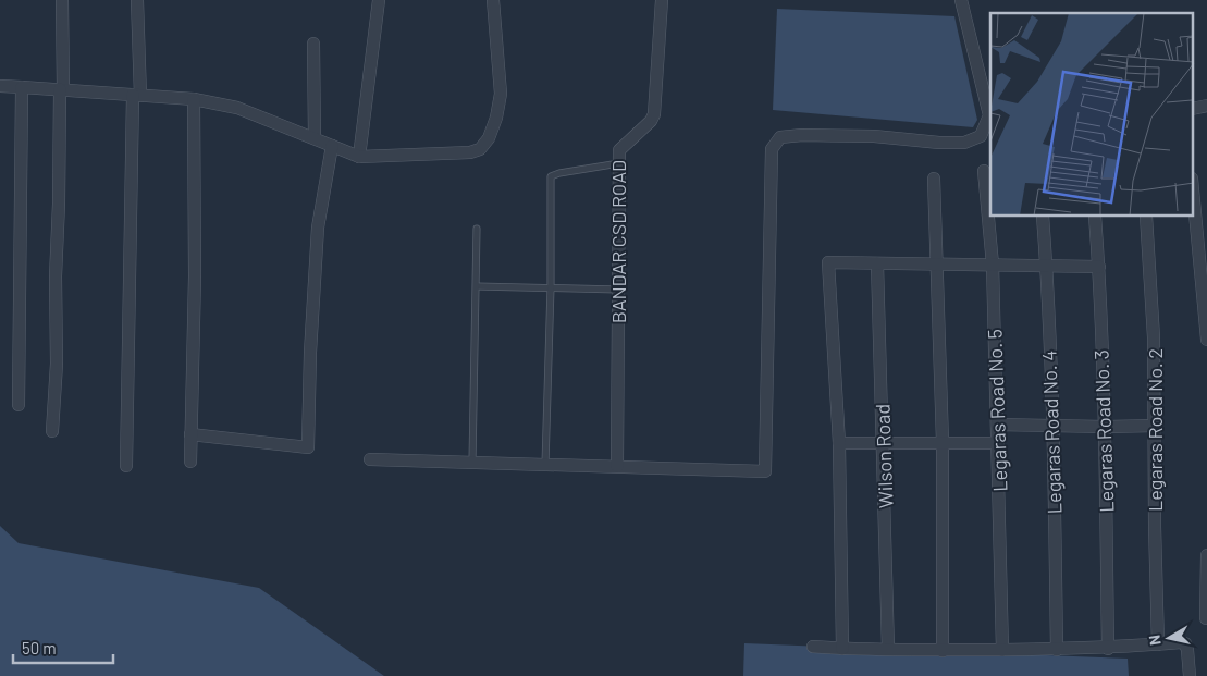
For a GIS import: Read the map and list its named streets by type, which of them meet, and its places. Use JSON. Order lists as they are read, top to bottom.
{
  "streets": {
    "street": [
      "BANDAR CSD ROAD",
      "Legaras Road No. 5",
      "Legaras Road No. 2",
      "Legaras Road No. 3",
      "Legaras Road No. 4",
      "Wilson Road"
    ]
  },
  "scale_bar": "50 m",
  "north": "left"
}
